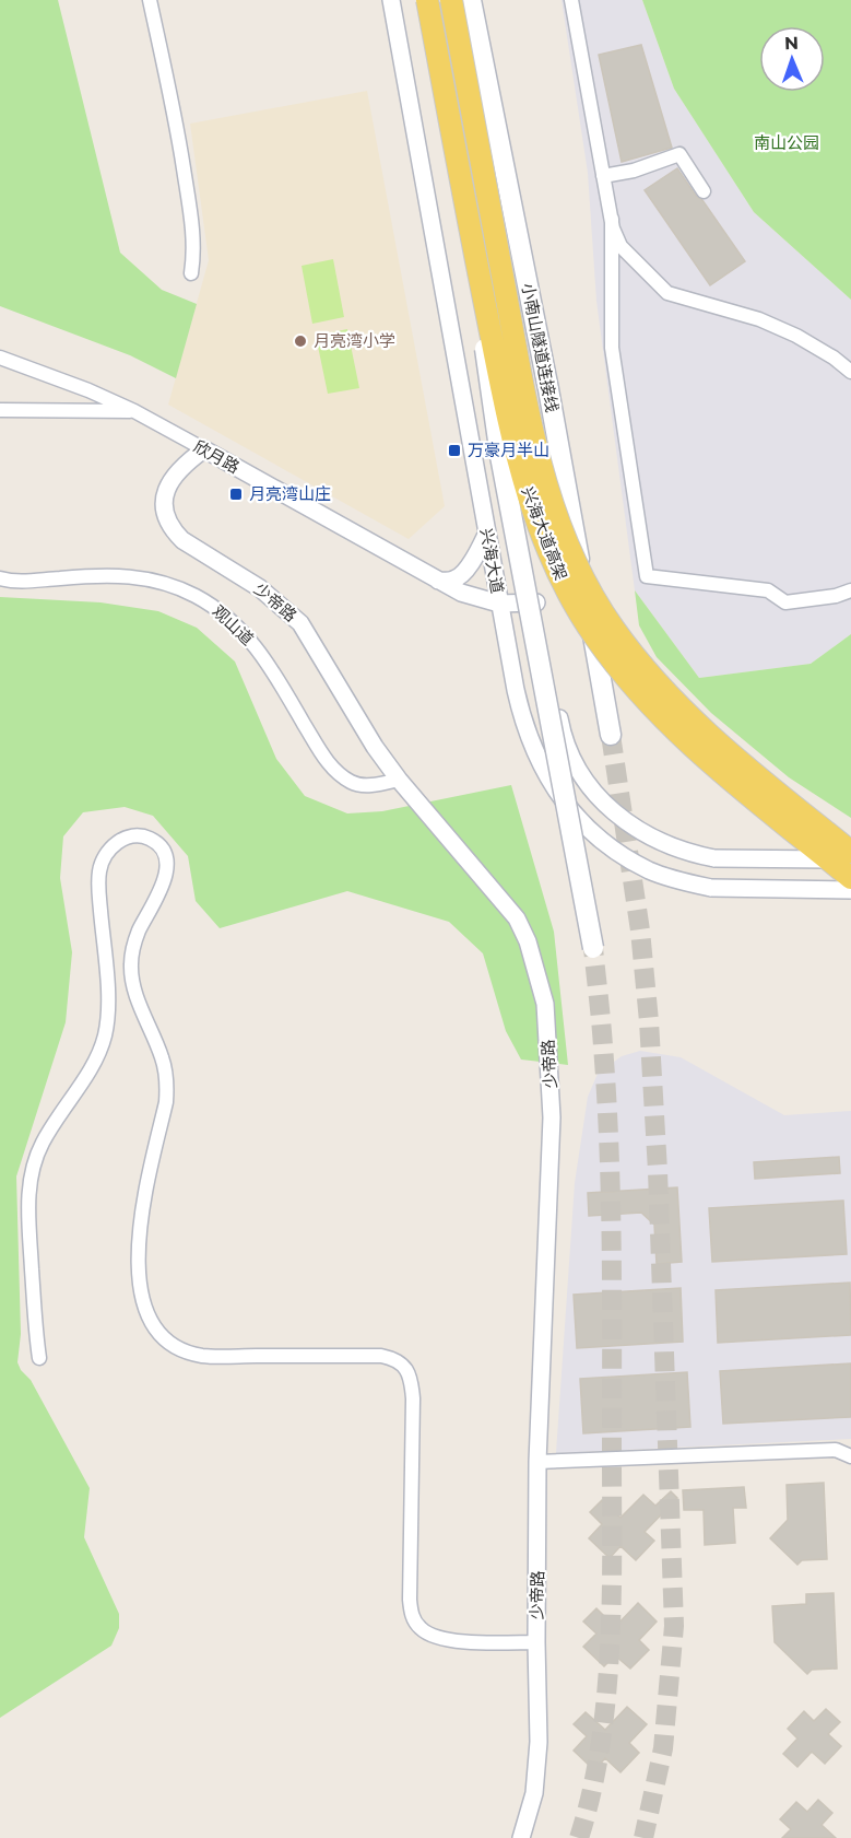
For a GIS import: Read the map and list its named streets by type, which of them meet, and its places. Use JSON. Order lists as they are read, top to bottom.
{
  "streets": {
    "main road": ["小南山隧道连接线", "兴海大道高架"],
    "street": [
      "欣月路",
      "兴海大道",
      "少帝路",
      "观山道"
    ]
  },
  "crossings": [
    ["欣月路", "兴海大道"],
    ["欣月路", "少帝路"],
    ["少帝路", "观山道"]
  ],
  "parks": ["南山公园"],
  "places": {
    "other": ["月亮湾小学"],
    "transit": ["万豪月半山", "月亮湾山庄"]
  },
  "north": "top"
}
